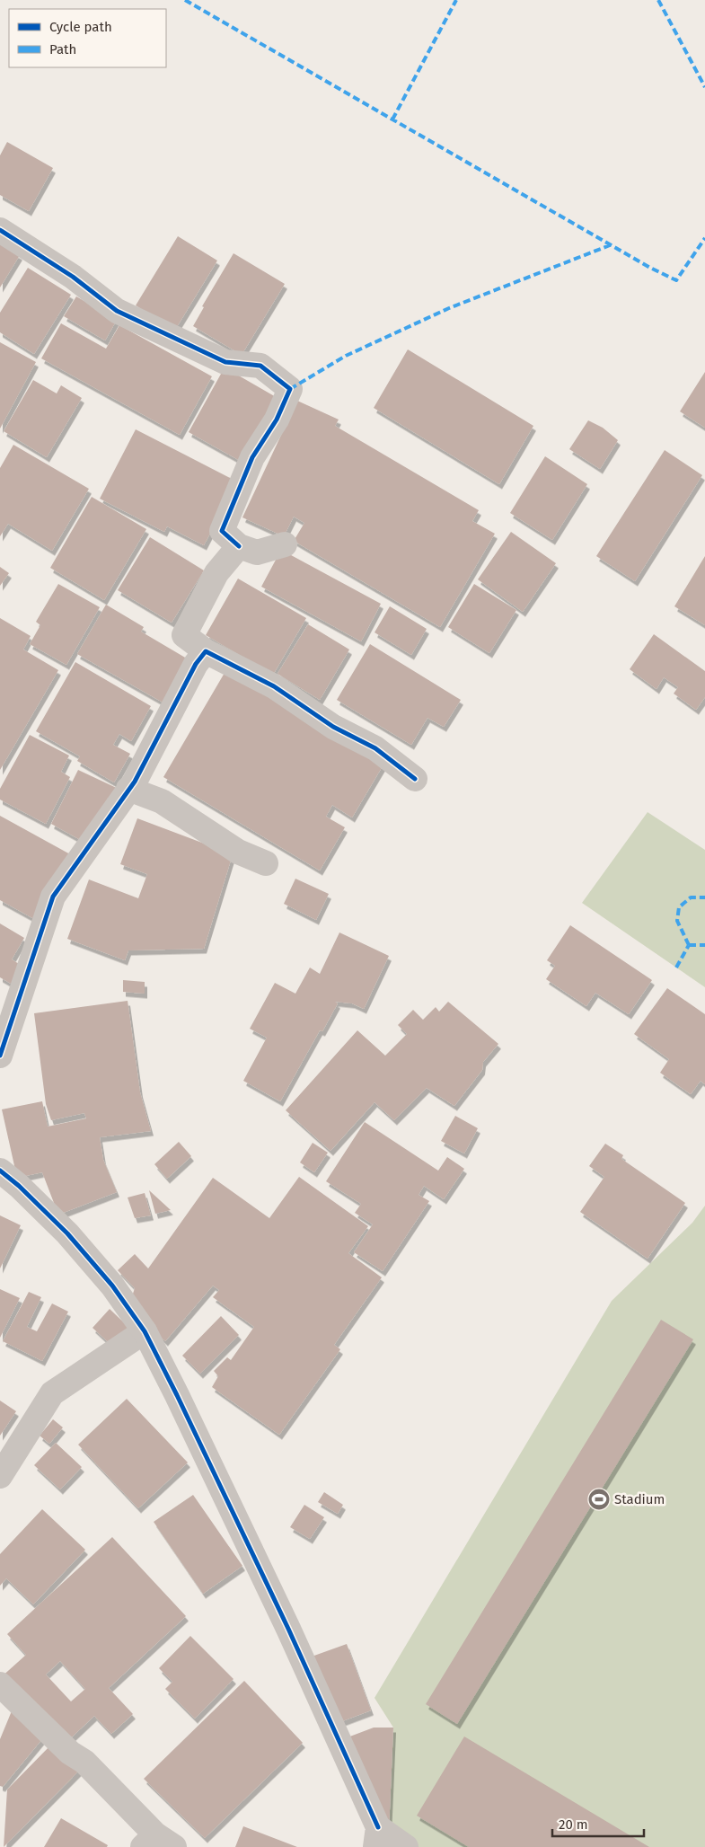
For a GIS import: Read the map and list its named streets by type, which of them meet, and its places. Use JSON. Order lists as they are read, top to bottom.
{
  "places": {
    "sports": ["Stadium"]
  },
  "legend": ["Cycle path", "Path"],
  "scale_bar": "20 m"
}
